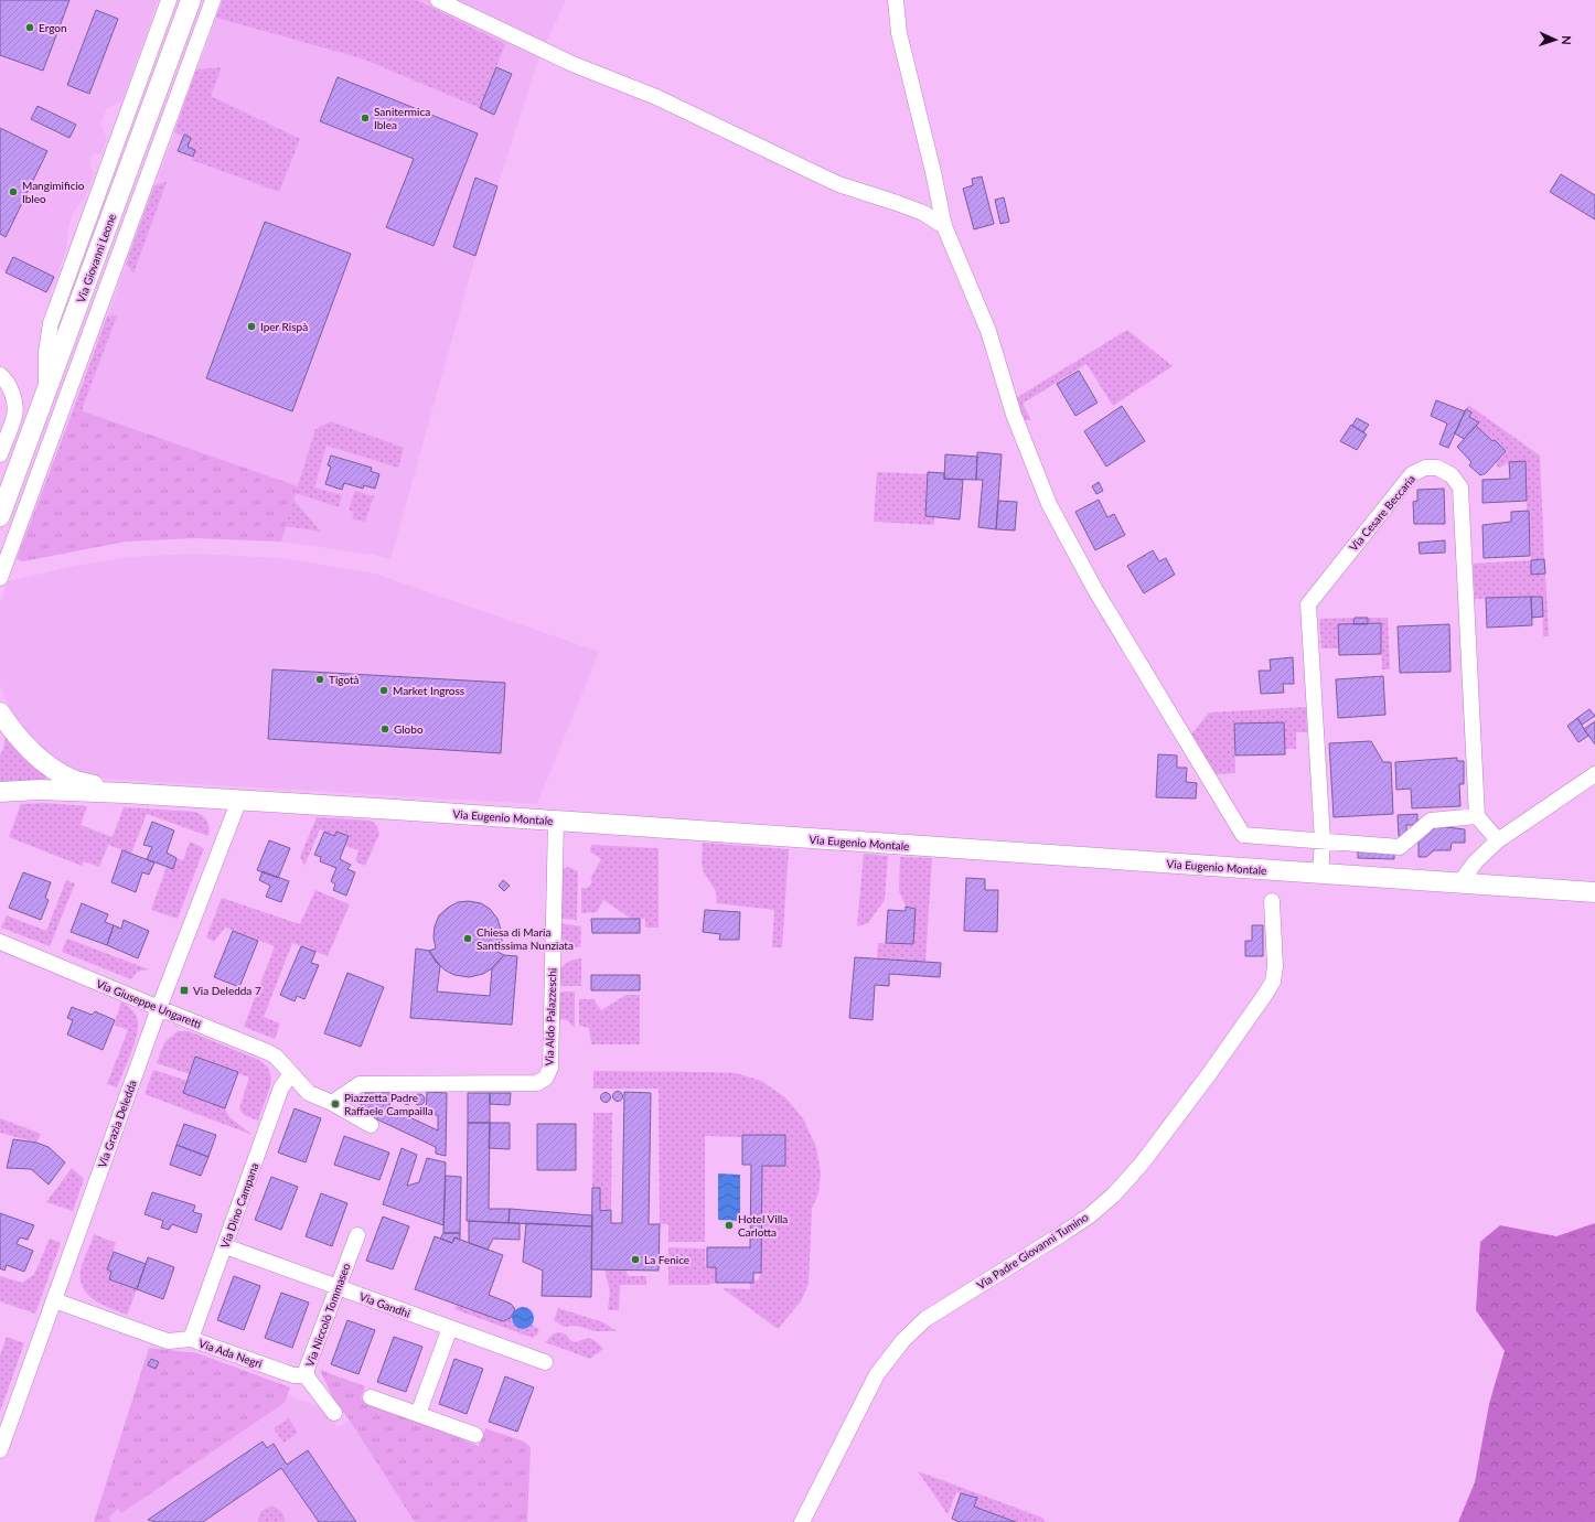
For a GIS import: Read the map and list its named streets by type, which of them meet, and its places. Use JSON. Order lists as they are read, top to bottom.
{
  "streets": {
    "main road": ["Via Giovanni Leone", "Via Eugenio Montale"],
    "street": [
      "Via Cesare Beccaria",
      "Via Giuseppe Ungaretti",
      "Via Aldo Palazzeschi",
      "Via Grazia Deledda",
      "Via Dino Campana",
      "Via Padre Giovanni Tumino",
      "Via Gandhi",
      "Via Niccolò Tommaseo",
      "Via Ada Negri"
    ]
  },
  "crossings": [
    ["Via Cesare Beccaria", "Via Eugenio Montale"],
    ["Via Eugenio Montale", "Via Aldo Palazzeschi"],
    ["Via Eugenio Montale", "Via Grazia Deledda"],
    ["Via Giuseppe Ungaretti", "Via Aldo Palazzeschi"],
    ["Via Giuseppe Ungaretti", "Via Grazia Deledda"],
    ["Via Giuseppe Ungaretti", "Via Dino Campana"],
    ["Via Grazia Deledda", "Via Ada Negri"],
    ["Via Dino Campana", "Via Gandhi"],
    ["Via Dino Campana", "Via Ada Negri"],
    ["Via Gandhi", "Via Niccolò Tommaseo"],
    ["Via Niccolò Tommaseo", "Via Ada Negri"]
  ],
  "places": {
    "other": [
      "Ergon",
      "Sanitermica Iblea",
      "Mangimificio Ibleo",
      "Iper Rispà",
      "Tigotà",
      "Market Ingross",
      "Globo",
      "Chiesa di Maria Santissima Nunziata",
      "Piazzetta Padre Raffaele Campailla",
      "Hotel Villa Carlotta",
      "La Fenice"
    ],
    "transit": ["Via Deledda 7"]
  },
  "north": "right"
}
